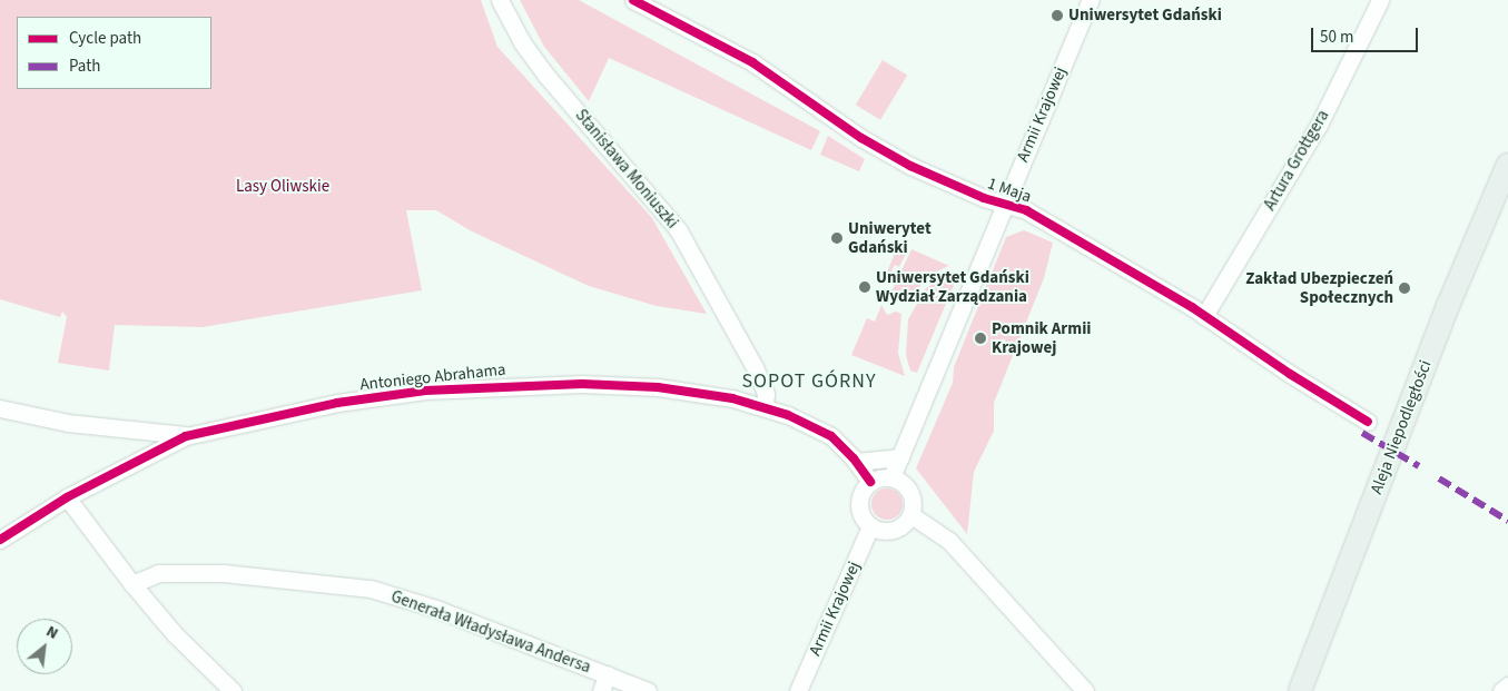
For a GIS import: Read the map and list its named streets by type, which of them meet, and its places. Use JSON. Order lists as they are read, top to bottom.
{
  "streets": {
    "main road": ["Aleja Niepodległości"],
    "street": [
      "Armii Krajowej",
      "Artura Grottgera",
      "Stanisława Moniuszki",
      "1 Maja",
      "Antoniego Abrahama",
      "Generała Władysława Andersa"
    ]
  },
  "crossings": [
    ["Armii Krajowej", "1 Maja"],
    ["Armii Krajowej", "Antoniego Abrahama"],
    ["Artura Grottgera", "1 Maja"],
    ["Stanisława Moniuszki", "Antoniego Abrahama"]
  ],
  "districts": ["SOPOT GÓRNY"],
  "parks": ["Lasy Oliwskie"],
  "places": [
    "Uniwersytet Gdański",
    "Uniwerytet Gdański",
    "Uniwersytet Gdański Wydział Zarządzania",
    "Zakład Ubezpieczeń Społecznych",
    "Pomnik Armii Krajowej"
  ],
  "legend": ["Cycle path", "Path"],
  "scale_bar": "50 m",
  "north": "top right"
}
